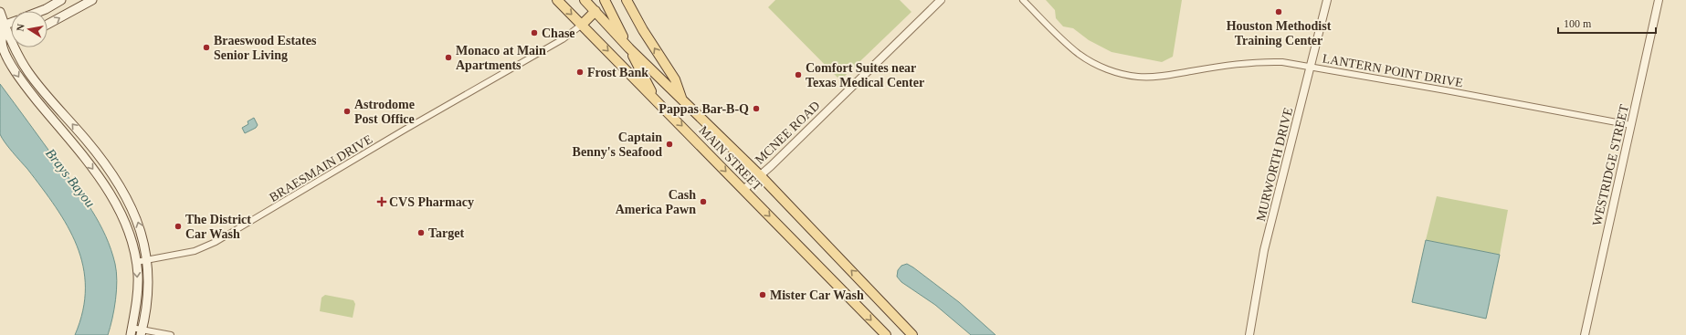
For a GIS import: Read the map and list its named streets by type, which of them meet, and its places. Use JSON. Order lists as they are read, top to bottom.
{
  "streets": {
    "main road": ["MAIN STREET"],
    "street": [
      "LANTERN POINT DRIVE",
      "MCNEE ROAD",
      "MURWORTH DRIVE",
      "WESTRIDGE STREET",
      "BRAESMAIN DRIVE"
    ]
  },
  "crossings": [
    ["LANTERN POINT DRIVE", "MURWORTH DRIVE"],
    ["LANTERN POINT DRIVE", "WESTRIDGE STREET"],
    ["MCNEE ROAD", "MAIN STREET"],
    ["MAIN STREET", "BRAESMAIN DRIVE"]
  ],
  "water": ["Brays Bayou"],
  "places": {
    "other": [
      "Houston Methodist Training Center",
      "Chase",
      "Braeswood Estates Senior Living",
      "Monaco at Main Apartments",
      "Frost Bank",
      "Comfort Suites near Texas Medical Center",
      "Pappas Bar-B-Q",
      "Astrodome Post Office",
      "Captain Benny's Seafood",
      "Cash America Pawn",
      "The District Car Wash",
      "Target",
      "Mister Car Wash"
    ],
    "health": ["CVS Pharmacy"]
  },
  "scale_bar": "100 m",
  "north": "left"
}
